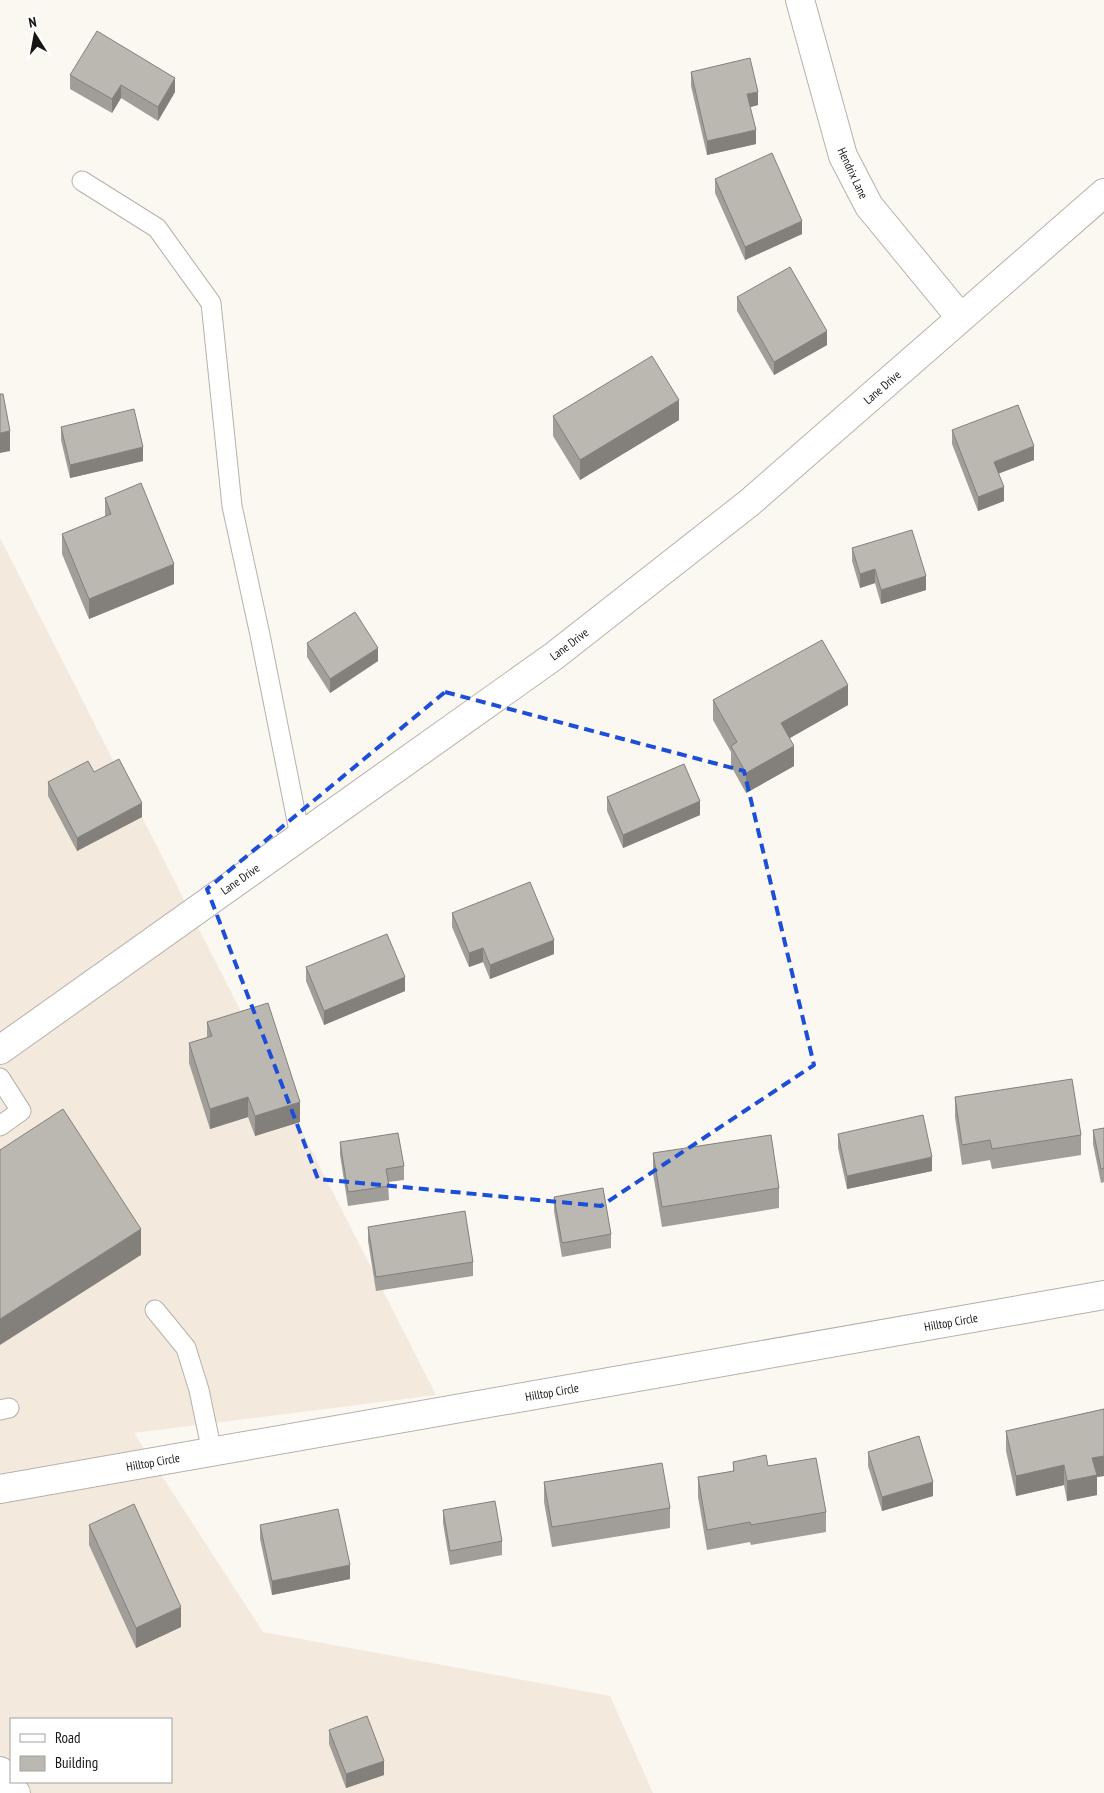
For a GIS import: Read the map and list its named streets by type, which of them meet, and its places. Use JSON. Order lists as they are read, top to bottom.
{
  "streets": {
    "street": ["Hendrix Lane", "Lane Drive", "Hilltop Circle"]
  },
  "crossings": [
    ["Hendrix Lane", "Lane Drive"]
  ],
  "legend": ["Road", "Building"],
  "north": "top"
}
